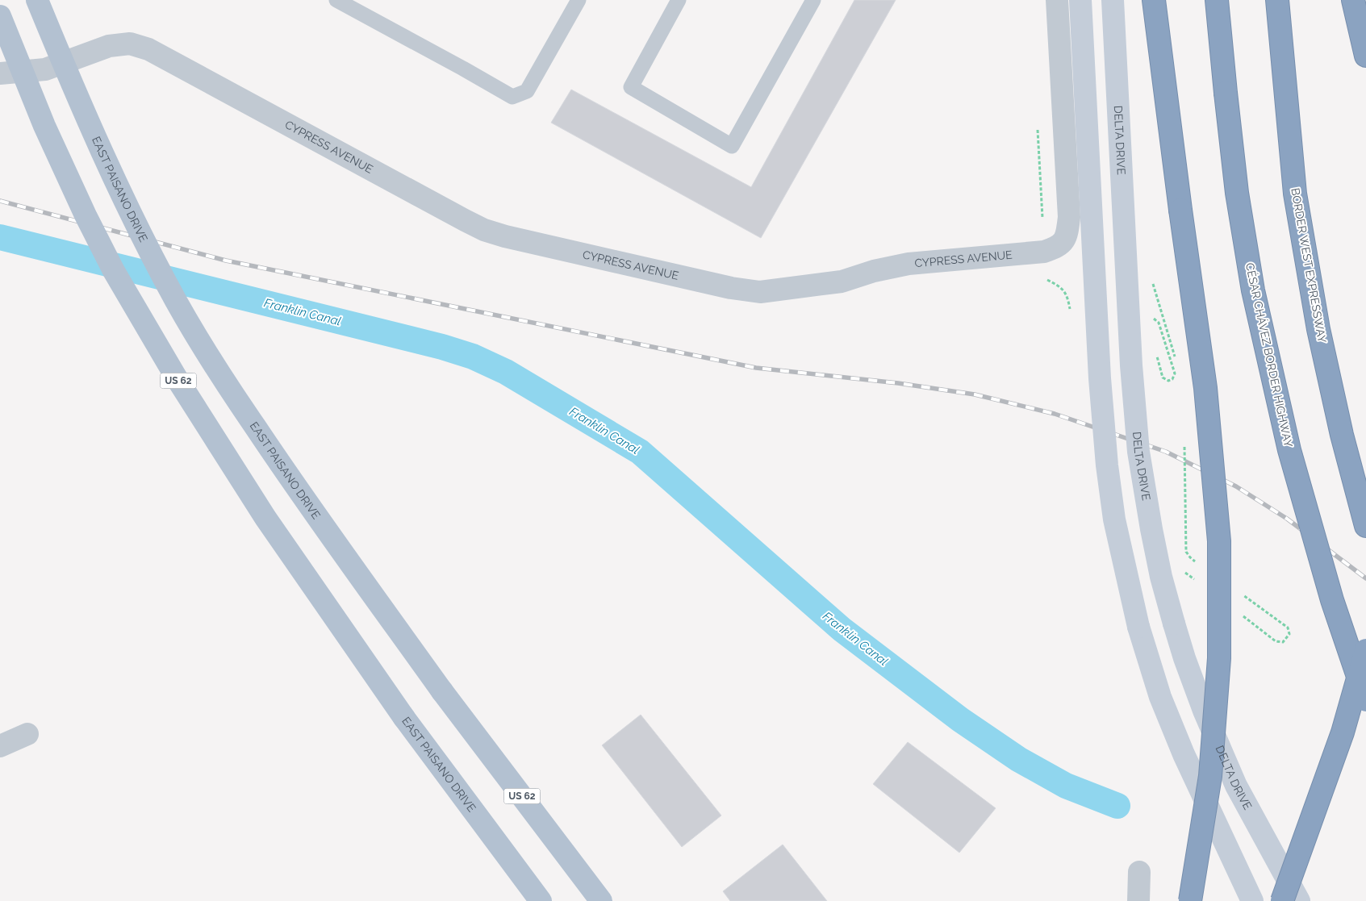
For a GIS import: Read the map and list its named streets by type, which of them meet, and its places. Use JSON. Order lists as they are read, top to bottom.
{
  "streets": {
    "highway": ["BORDER WEST EXPRESSWAY", "CÉSAR CHÁVEZ BORDER HIGHWAY"],
    "main road": ["DELTA DRIVE", "EAST PAISANO DRIVE", "US 62"],
    "street": ["CYPRESS AVENUE"]
  },
  "water": ["Franklin Canal"]
}
